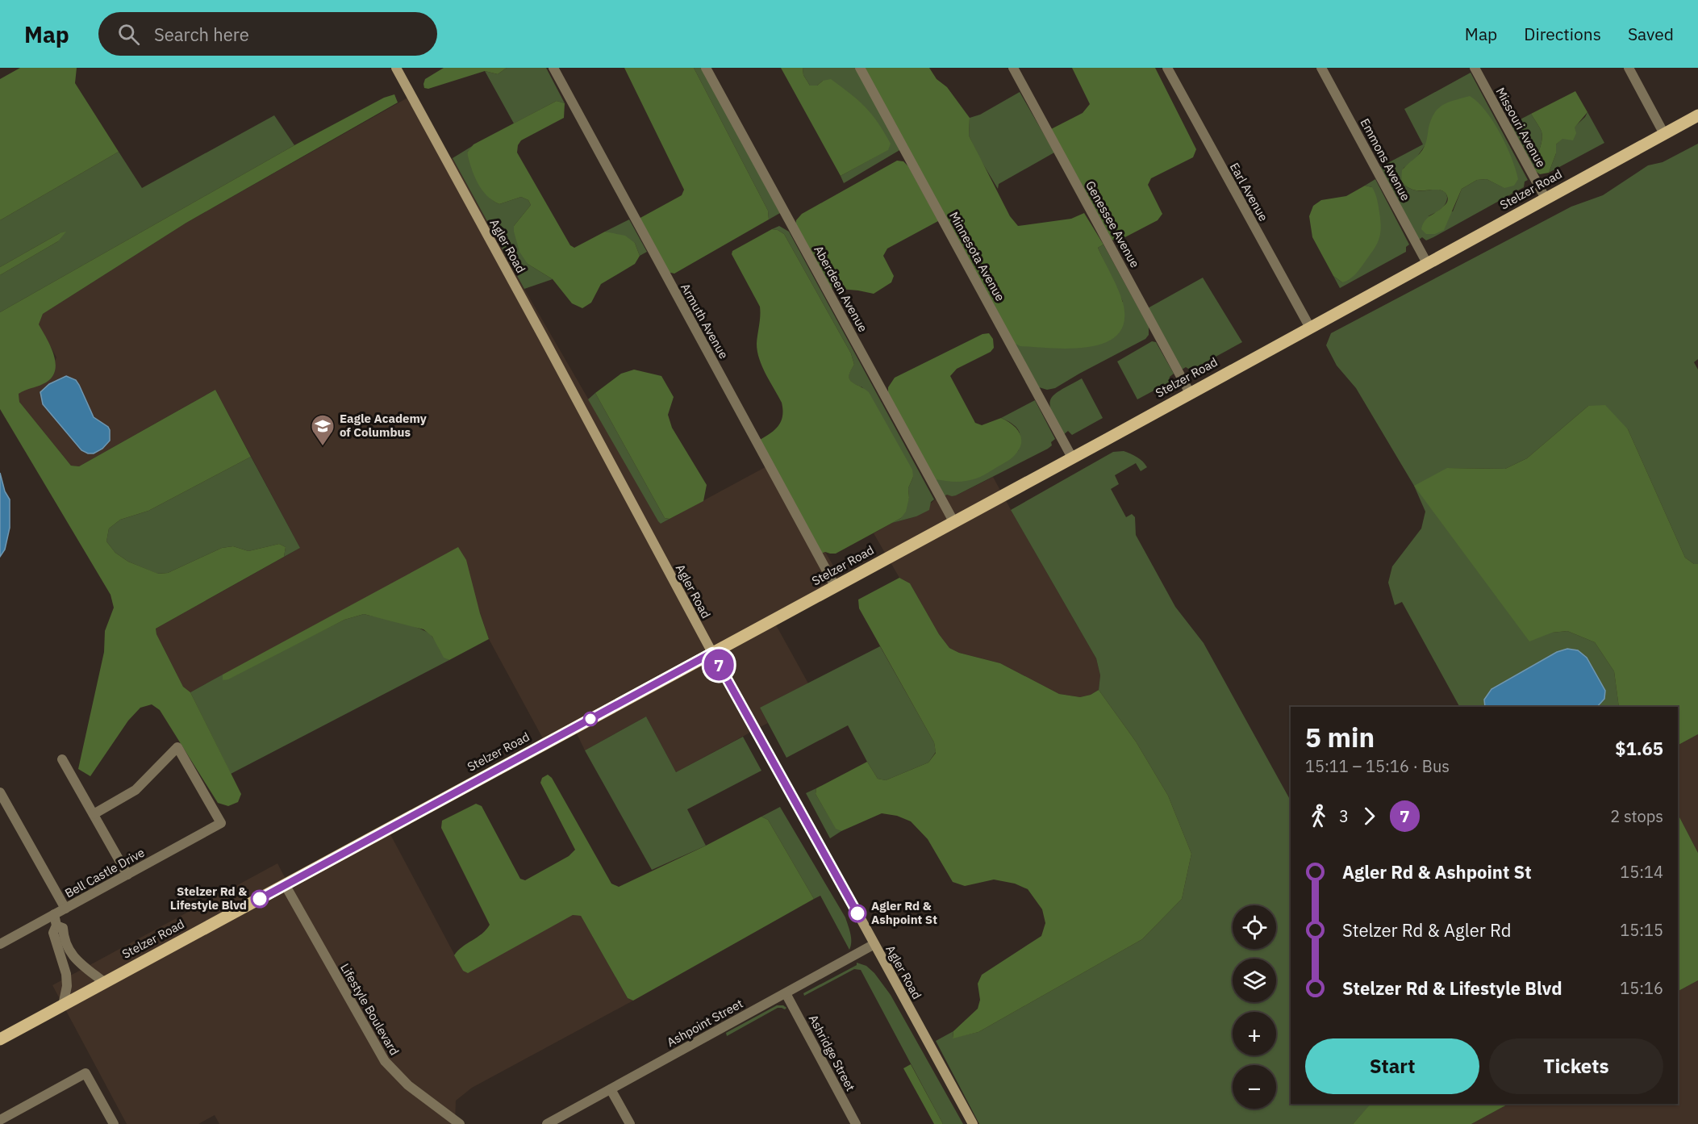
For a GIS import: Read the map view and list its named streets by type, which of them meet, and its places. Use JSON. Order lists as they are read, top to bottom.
{
  "streets": {
    "main road": ["Stelzer Road", "Agler Road"],
    "street": [
      "Missouri Avenue",
      "Emmons Avenue",
      "Earl Avenue",
      "Genessee Avenue",
      "Minnesota Avenue",
      "Aberdeen Avenue",
      "Armuth Avenue",
      "Bell Castle Drive",
      "Lifestyle Boulevard",
      "Ashpoint Street",
      "Ashridge Street"
    ]
  },
  "crossings": [
    ["Missouri Avenue", "Stelzer Road"],
    ["Emmons Avenue", "Stelzer Road"],
    ["Stelzer Road", "Earl Avenue"],
    ["Stelzer Road", "Genessee Avenue"],
    ["Stelzer Road", "Agler Road"],
    ["Stelzer Road", "Minnesota Avenue"],
    ["Stelzer Road", "Aberdeen Avenue"],
    ["Stelzer Road", "Armuth Avenue"],
    ["Stelzer Road", "Lifestyle Boulevard"],
    ["Agler Road", "Ashpoint Street"],
    ["Ashpoint Street", "Ashridge Street"]
  ],
  "places": {
    "school or university": ["Eagle Academy of Columbus"],
    "other": ["Stelzer Rd & Lifestyle Blvd", "Agler Rd & Ashpoint St"]
  },
  "lines": ["bus line 7"],
  "page": {
    "header": "Map",
    "search": "Search here",
    "nav": ["Map", "Directions", "Saved"],
    "on_map": "7",
    "heading": ["5 min", "15:11 – 15:16 · Bus", "$1.65"],
    "legs": ["3", "7", "2 stops"],
    "list": [
      {
        "name": "Agler Rd & Ashpoint St",
        "value": "15:14"
      },
      {
        "name": "Stelzer Rd & Agler Rd",
        "value": "15:15"
      },
      {
        "name": "Stelzer Rd & Lifestyle Blvd",
        "value": "15:16"
      }
    ],
    "map_buttons": ["+", "−"],
    "buttons": ["Start", "Tickets"]
  }
}
